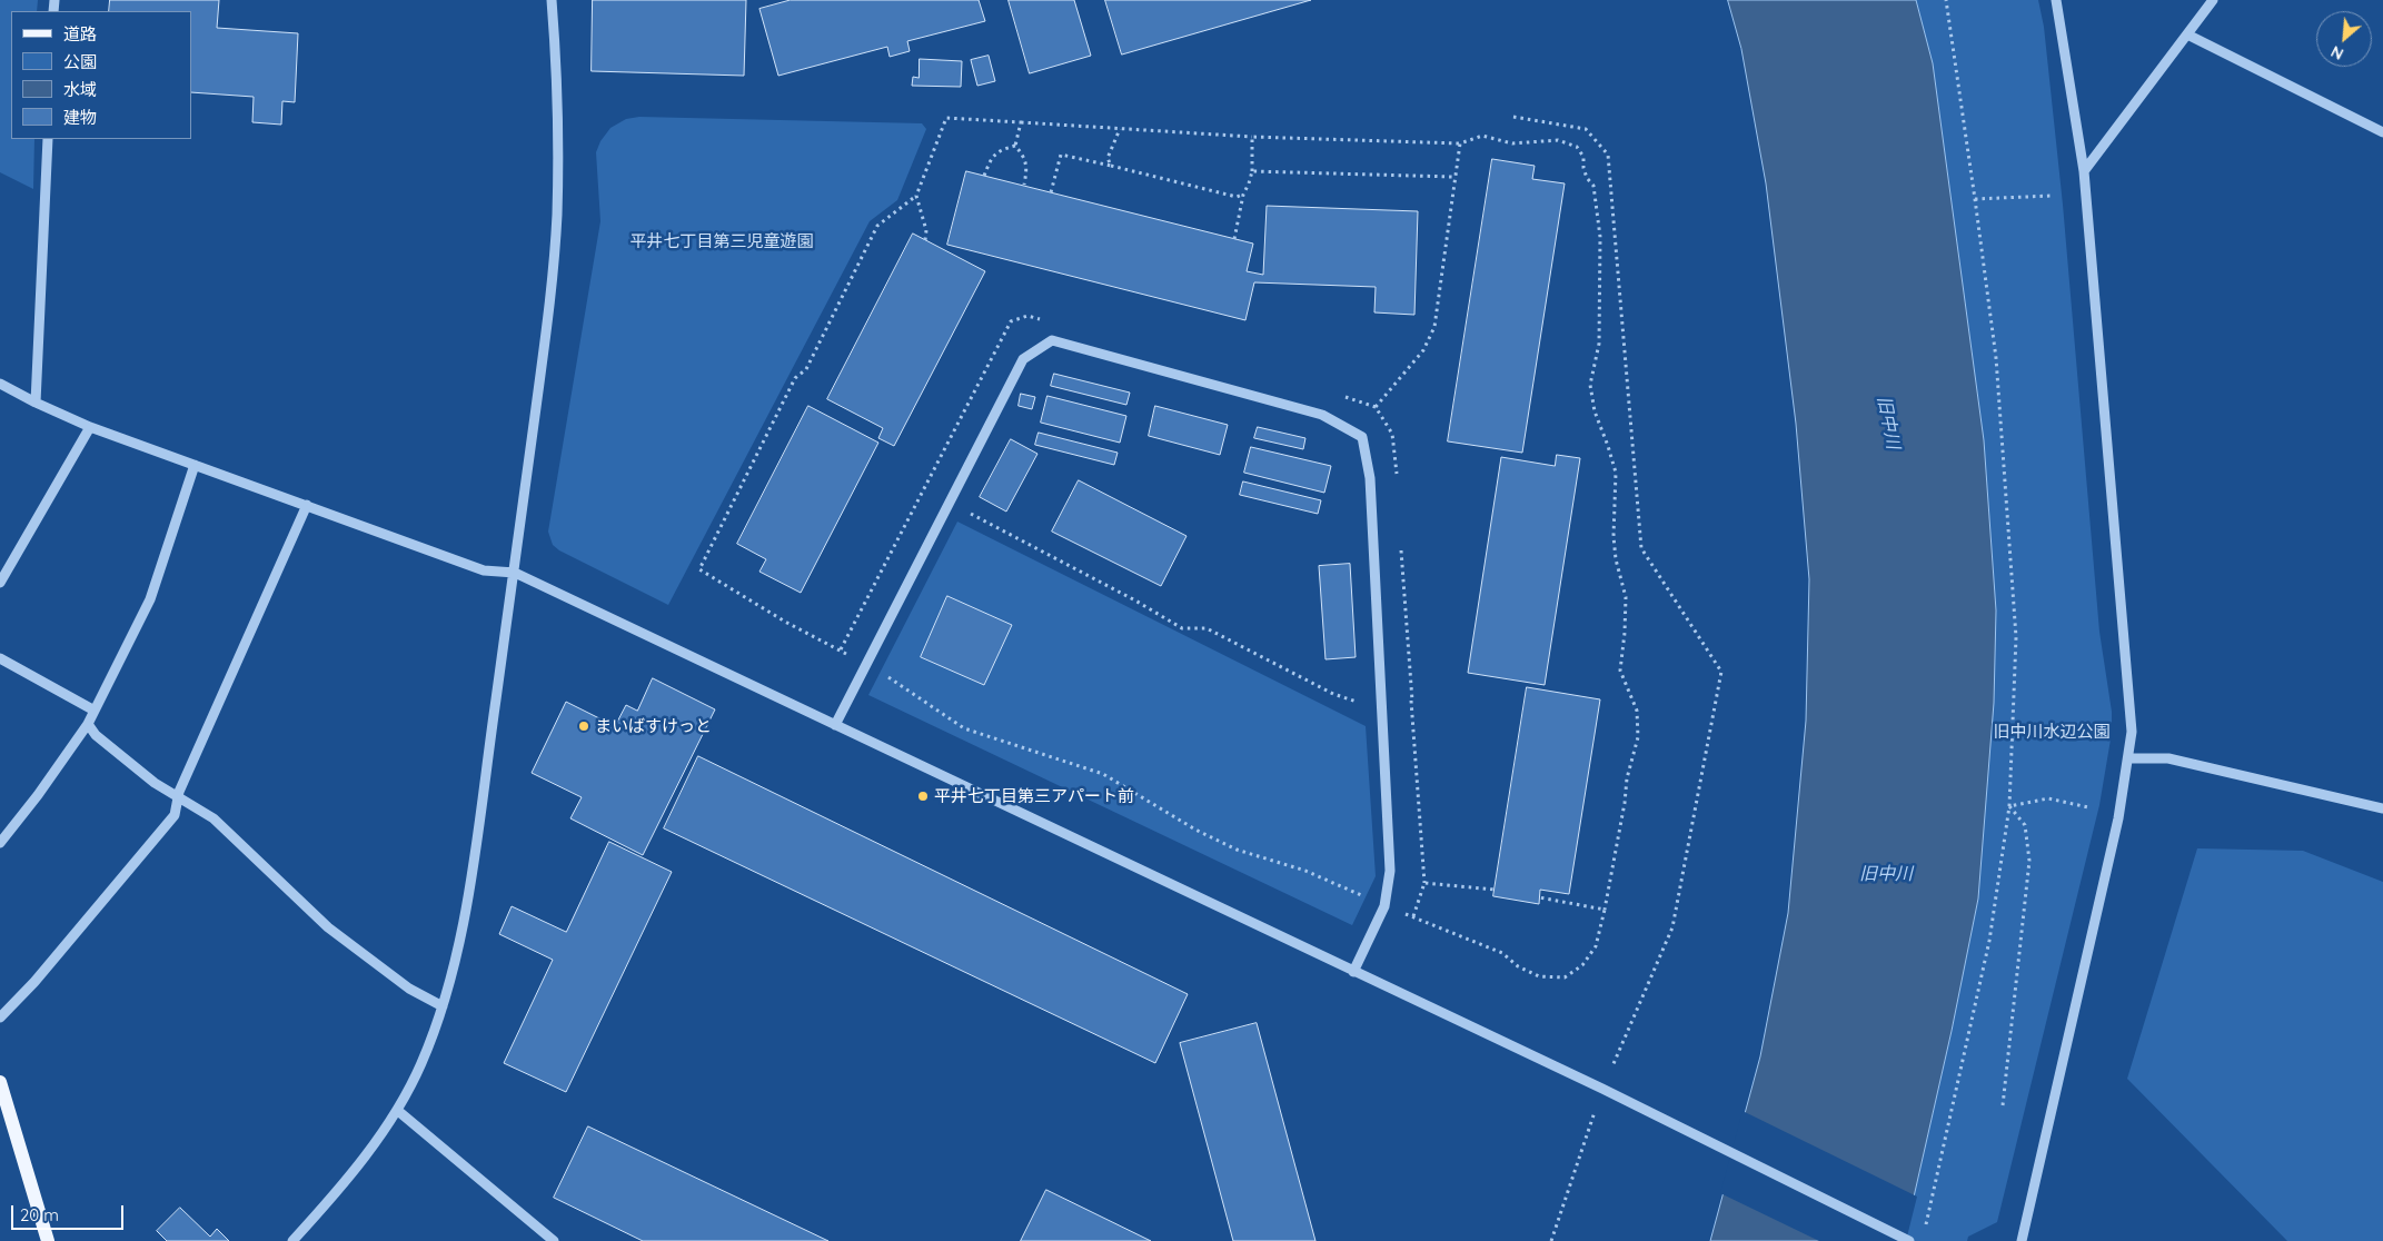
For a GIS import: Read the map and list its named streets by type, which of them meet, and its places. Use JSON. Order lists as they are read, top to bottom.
{
  "water": ["旧中川"],
  "parks": ["平井七丁目第三児童遊園", "旧中川水辺公園"],
  "places": ["まいばすけっと", "平井七丁目第三アパート前"],
  "legend": [
    "道路",
    "公園",
    "水域",
    "建物"
  ],
  "scale_bar": "20 m",
  "north": "bottom left"
}
